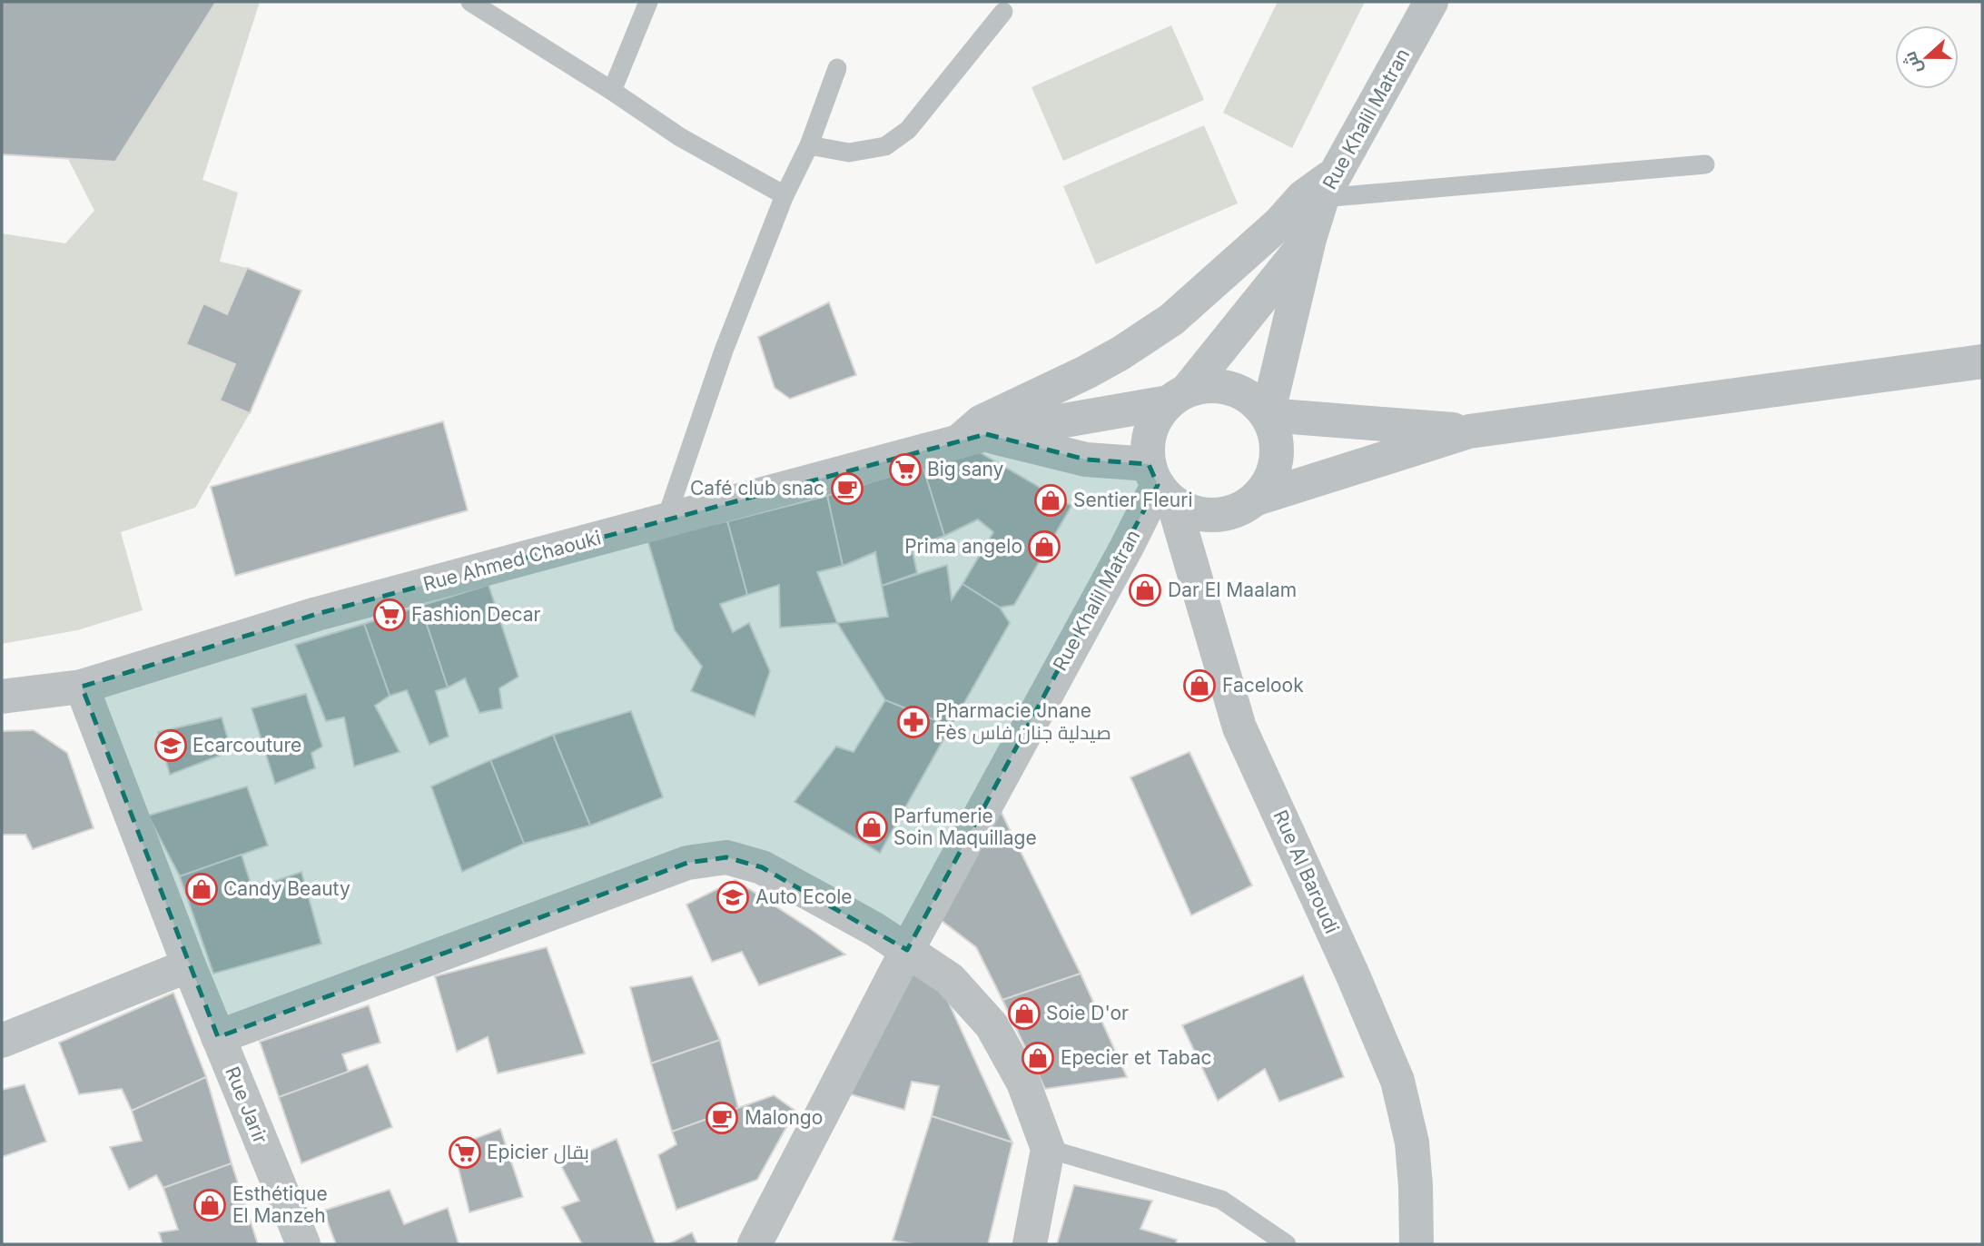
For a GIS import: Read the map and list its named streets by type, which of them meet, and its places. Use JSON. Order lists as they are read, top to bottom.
{
  "streets": {
    "street": [
      "Rue Khalil Matran",
      "Rue Ahmed Chaouki",
      "Rue Al Baroudi",
      "Rue Jarir"
    ]
  },
  "crossings": [
    ["Rue Khalil Matran", "Rue Ahmed Chaouki"],
    ["Rue Khalil Matran", "Rue Al Baroudi"],
    ["Rue Ahmed Chaouki", "Rue Al Baroudi"],
    ["Rue Ahmed Chaouki", "Rue Jarir"]
  ],
  "places": {
    "supermarket": ["Big sany", "Fashion Decar", "Epicier بقال"],
    "cafe": ["Café club snac", "Malongo"],
    "shop": [
      "Sentier Fleuri",
      "Prima angelo",
      "Dar El Maalam",
      "Facelook",
      "Parfumerie Soin Maquillage",
      "Candy Beauty",
      "Soie D'or",
      "Epecier et Tabac",
      "Esthétique El Manzeh"
    ],
    "pharmacy": ["Pharmacie Jnane Fès صيدلية جنان فاس"],
    "school or university": ["Ecarcouture", "Auto Ecole"]
  },
  "north": "left"
}
